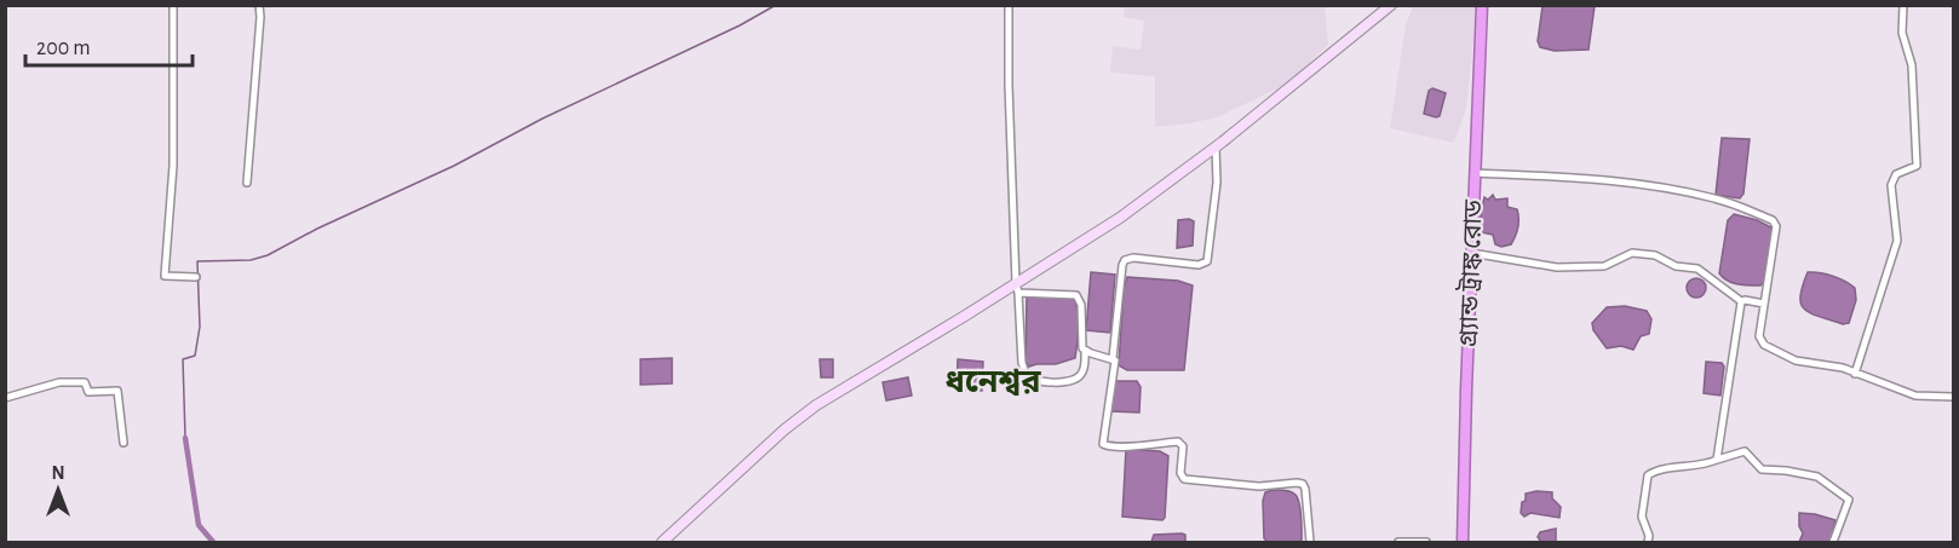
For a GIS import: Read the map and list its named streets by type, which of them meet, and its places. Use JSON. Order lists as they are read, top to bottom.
{
  "streets": {
    "highway": ["গ্র্যান্ড ট্রাঙ্ক রোড"]
  },
  "districts": ["ধনেশ্বর"],
  "scale_bar": "200 m",
  "north": "top"
}
